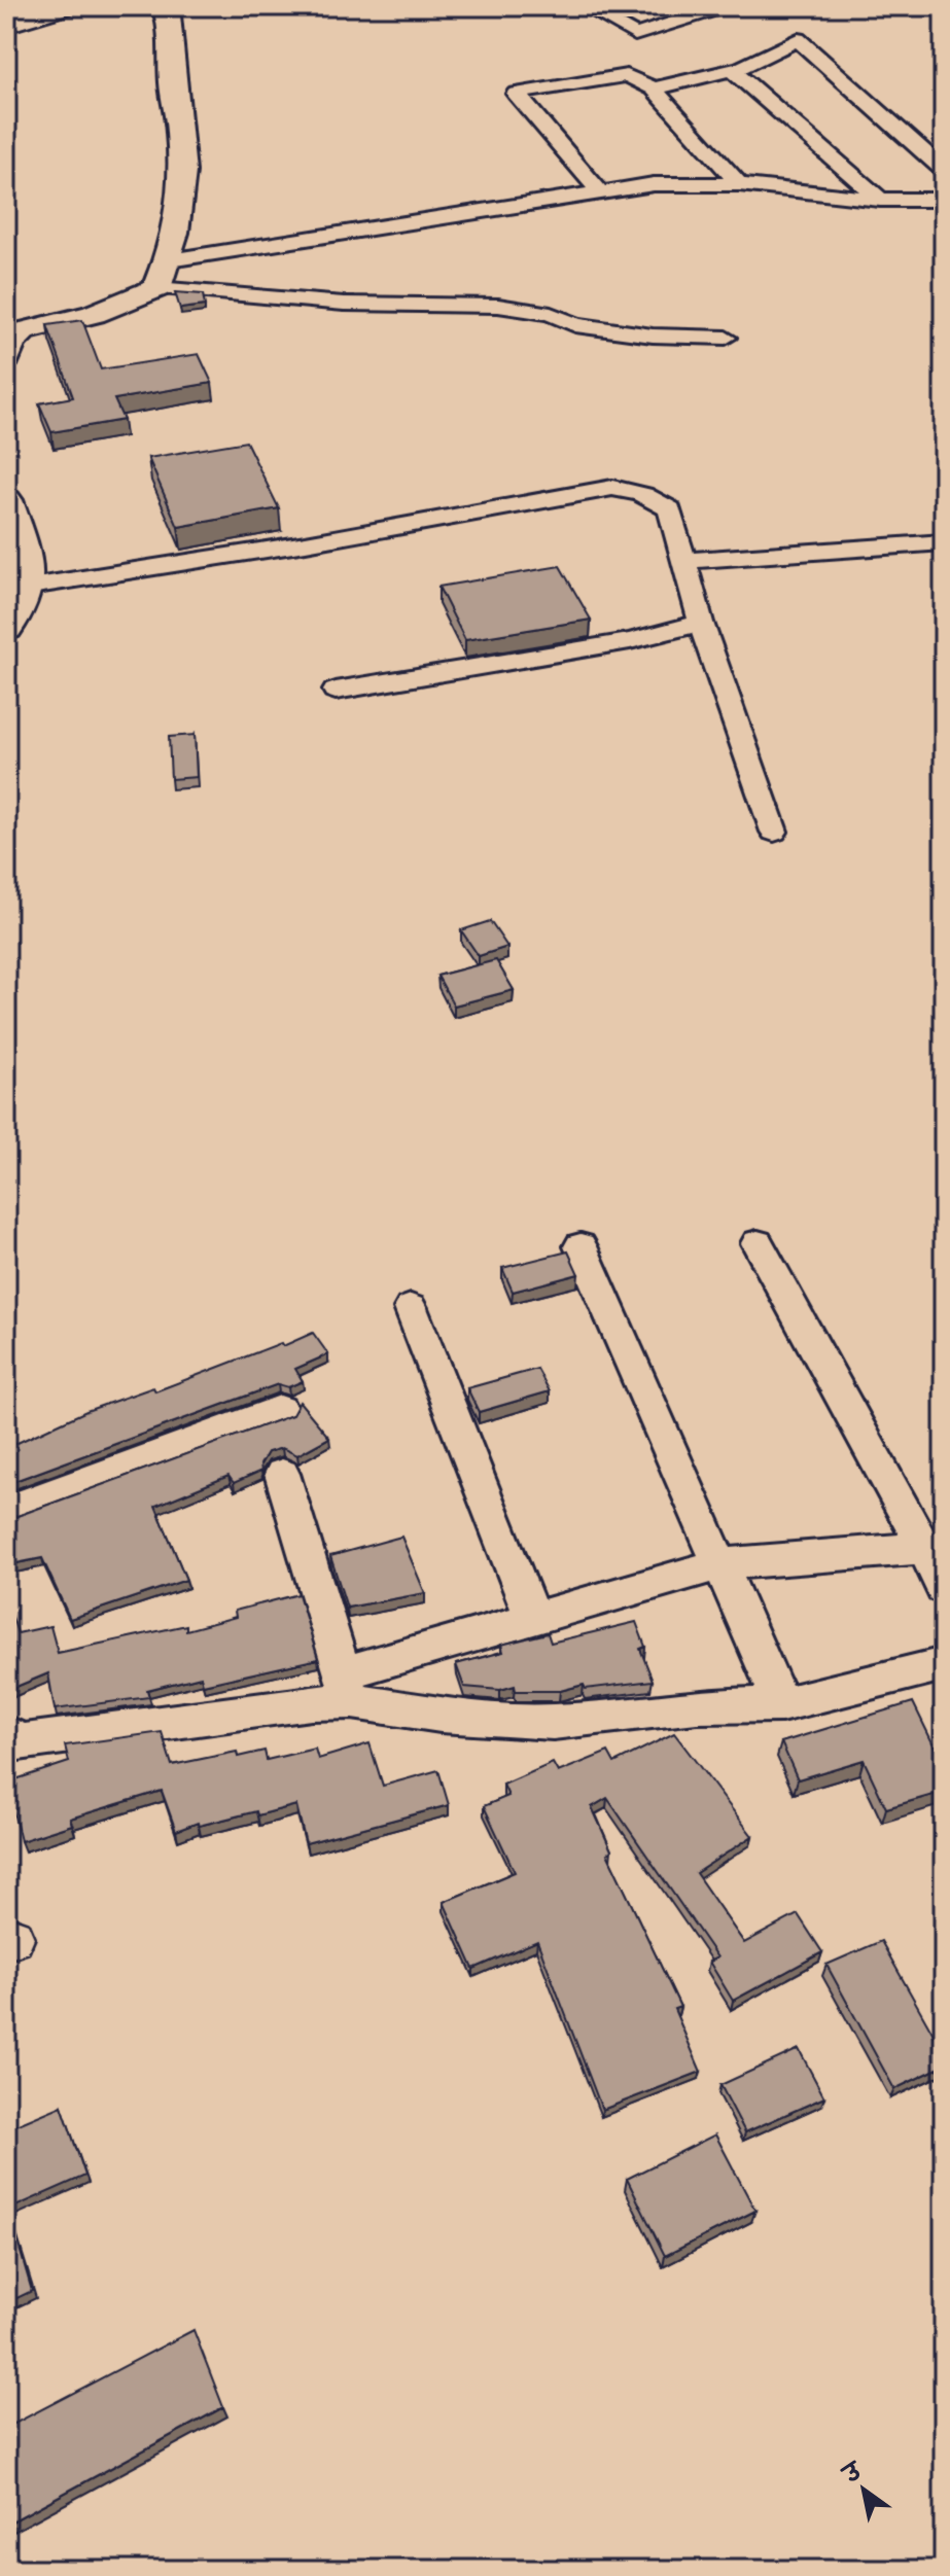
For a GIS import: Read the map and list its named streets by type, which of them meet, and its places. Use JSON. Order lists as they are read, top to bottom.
{
  "north": "top left"
}
